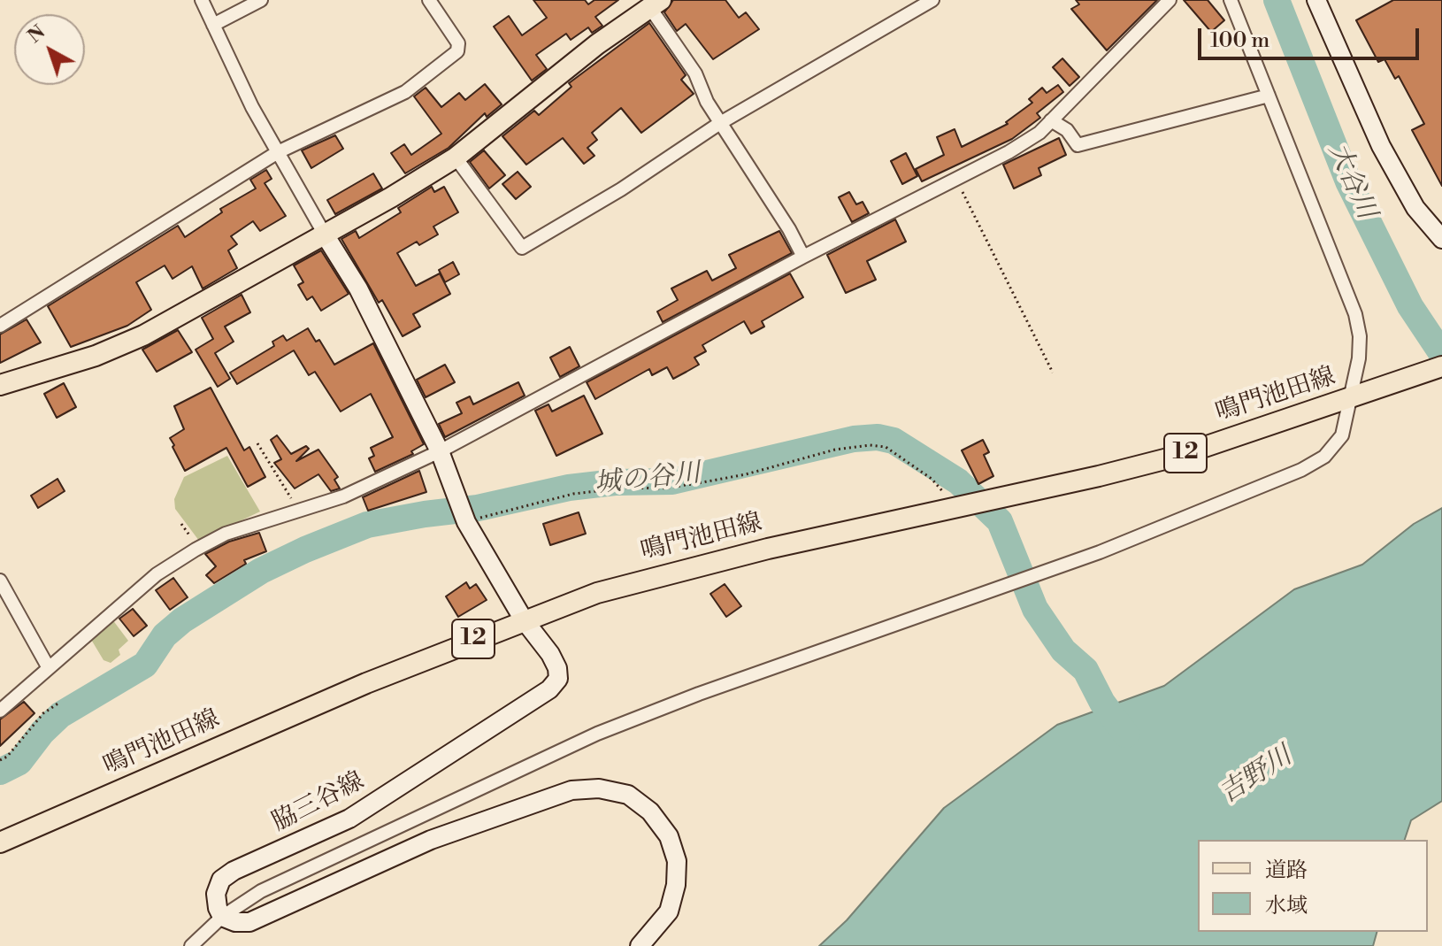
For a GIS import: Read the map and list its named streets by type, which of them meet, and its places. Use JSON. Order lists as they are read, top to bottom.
{
  "streets": {
    "main road": ["鳴門池田線", "12", "脇三谷線"]
  },
  "crossings": [
    ["鳴門池田線", "脇三谷線"]
  ],
  "water": ["大谷川", "城の谷川", "吉野川"],
  "legend": ["道路", "水域"],
  "scale_bar": "100 m",
  "north": "top left"
}
